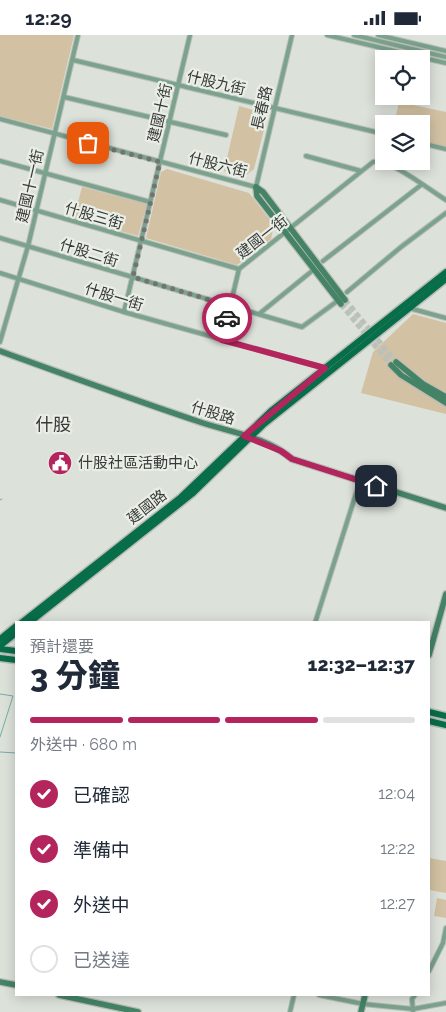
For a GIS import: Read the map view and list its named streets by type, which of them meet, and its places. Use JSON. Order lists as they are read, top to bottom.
{
  "streets": {
    "main road": ["建國路"],
    "street": [
      "什股九街",
      "長春路",
      "建國十街",
      "什股六街",
      "建國十一街",
      "什股三街",
      "建國一街",
      "什股二街",
      "什股一街",
      "什股路"
    ]
  },
  "crossings": [
    ["什股九街", "長春路"],
    ["什股九街", "建國十街"],
    ["什股九街", "建國十一街"],
    ["長春路", "什股六街"],
    ["建國十街", "什股六街"],
    ["建國十街", "什股三街"],
    ["建國十街", "什股二街"],
    ["建國十街", "什股一街"],
    ["什股六街", "建國十一街"],
    ["建國十一街", "什股三街"],
    ["建國十一街", "什股二街"],
    ["建國十一街", "什股一街"],
    ["什股三街", "建國一街"],
    ["建國一街", "什股二街"],
    ["建國一街", "什股一街"],
    ["什股路", "建國路"]
  ],
  "districts": ["什股"],
  "places": {
    "public building": ["什股社區活動中心"]
  },
  "page": {
    "status": "12:29",
    "heading": ["3 分鐘", "預計還要", "12:32–12:37"],
    "bar": "外送中 · 680 m",
    "list": [
      ["已確認", "12:04"],
      ["準備中", "12:22"],
      ["外送中", "12:27"],
      "已送達"
    ]
  }
}
